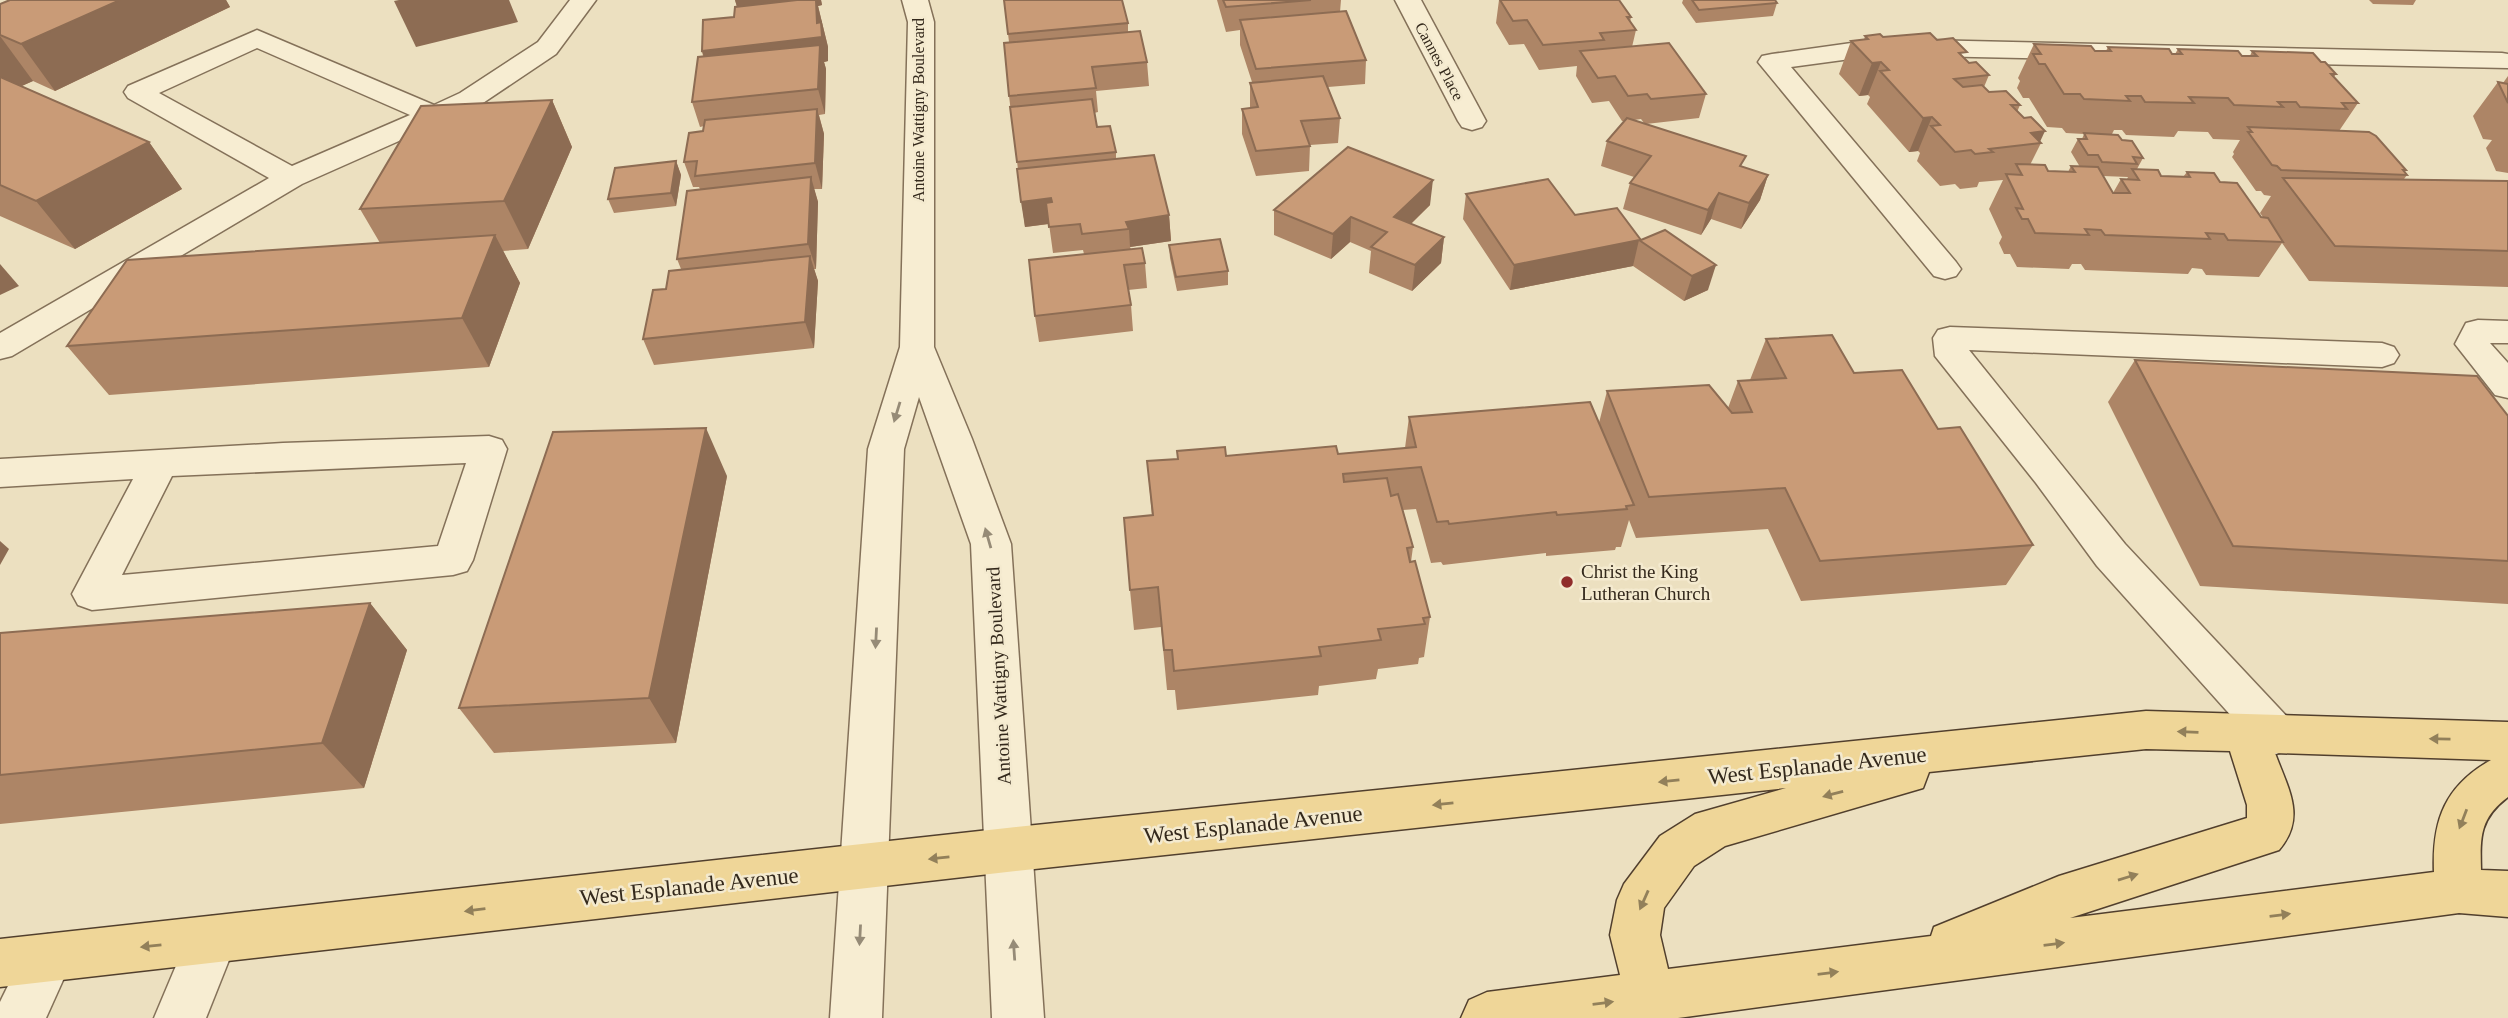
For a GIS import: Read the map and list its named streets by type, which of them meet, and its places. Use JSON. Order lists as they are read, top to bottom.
{
  "streets": {
    "main road": ["West Esplanade Avenue"],
    "street": ["Cannes Place", "Antoine Wattigny Boulevard"]
  },
  "crossings": [
    ["Antoine Wattigny Boulevard", "West Esplanade Avenue"]
  ],
  "places": ["Christ the King Lutheran Church"]
}
